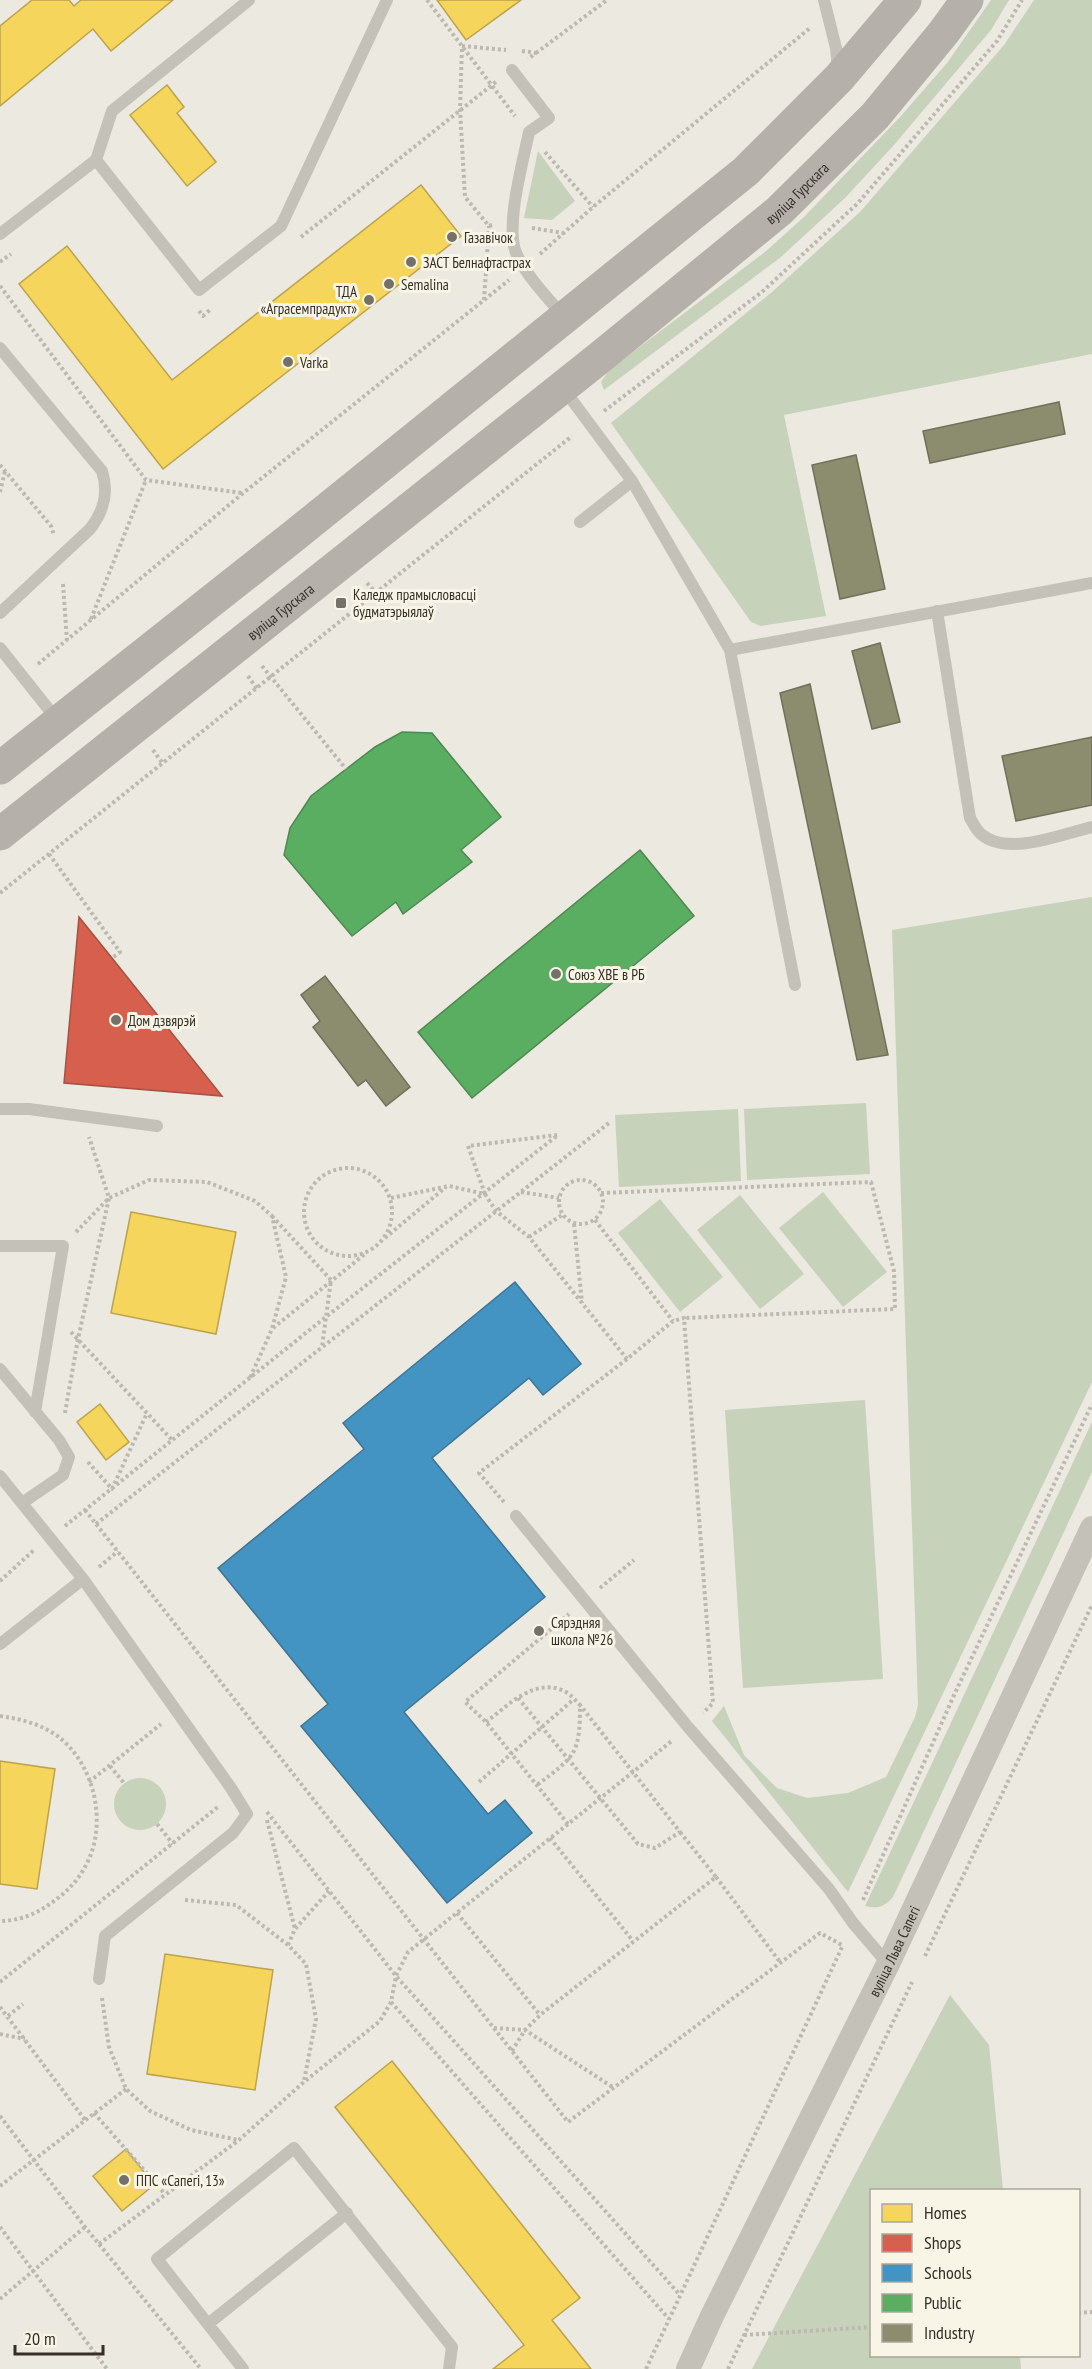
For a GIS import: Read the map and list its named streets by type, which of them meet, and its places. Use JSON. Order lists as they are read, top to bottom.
{
  "streets": {
    "main road": ["вуліца Гурскага"],
    "street": ["вуліца Льва Сапегі"]
  },
  "places": {
    "other": [
      "Газавічок",
      "ЗАСТ Белнафтастрах",
      "Semalina",
      "ТДА «Аграсемпрадукт»",
      "Varka",
      "Союз ХВЕ в РБ",
      "Дом дзвярэй",
      "Сярэдняя школа №26",
      "ППС «Сапегі, 13»"
    ],
    "transit": ["Каледж прамысловасці будматэрыялаў"]
  },
  "legend": [
    "Homes",
    "Shops",
    "Schools",
    "Public",
    "Industry"
  ],
  "scale_bar": "20 m"
}
